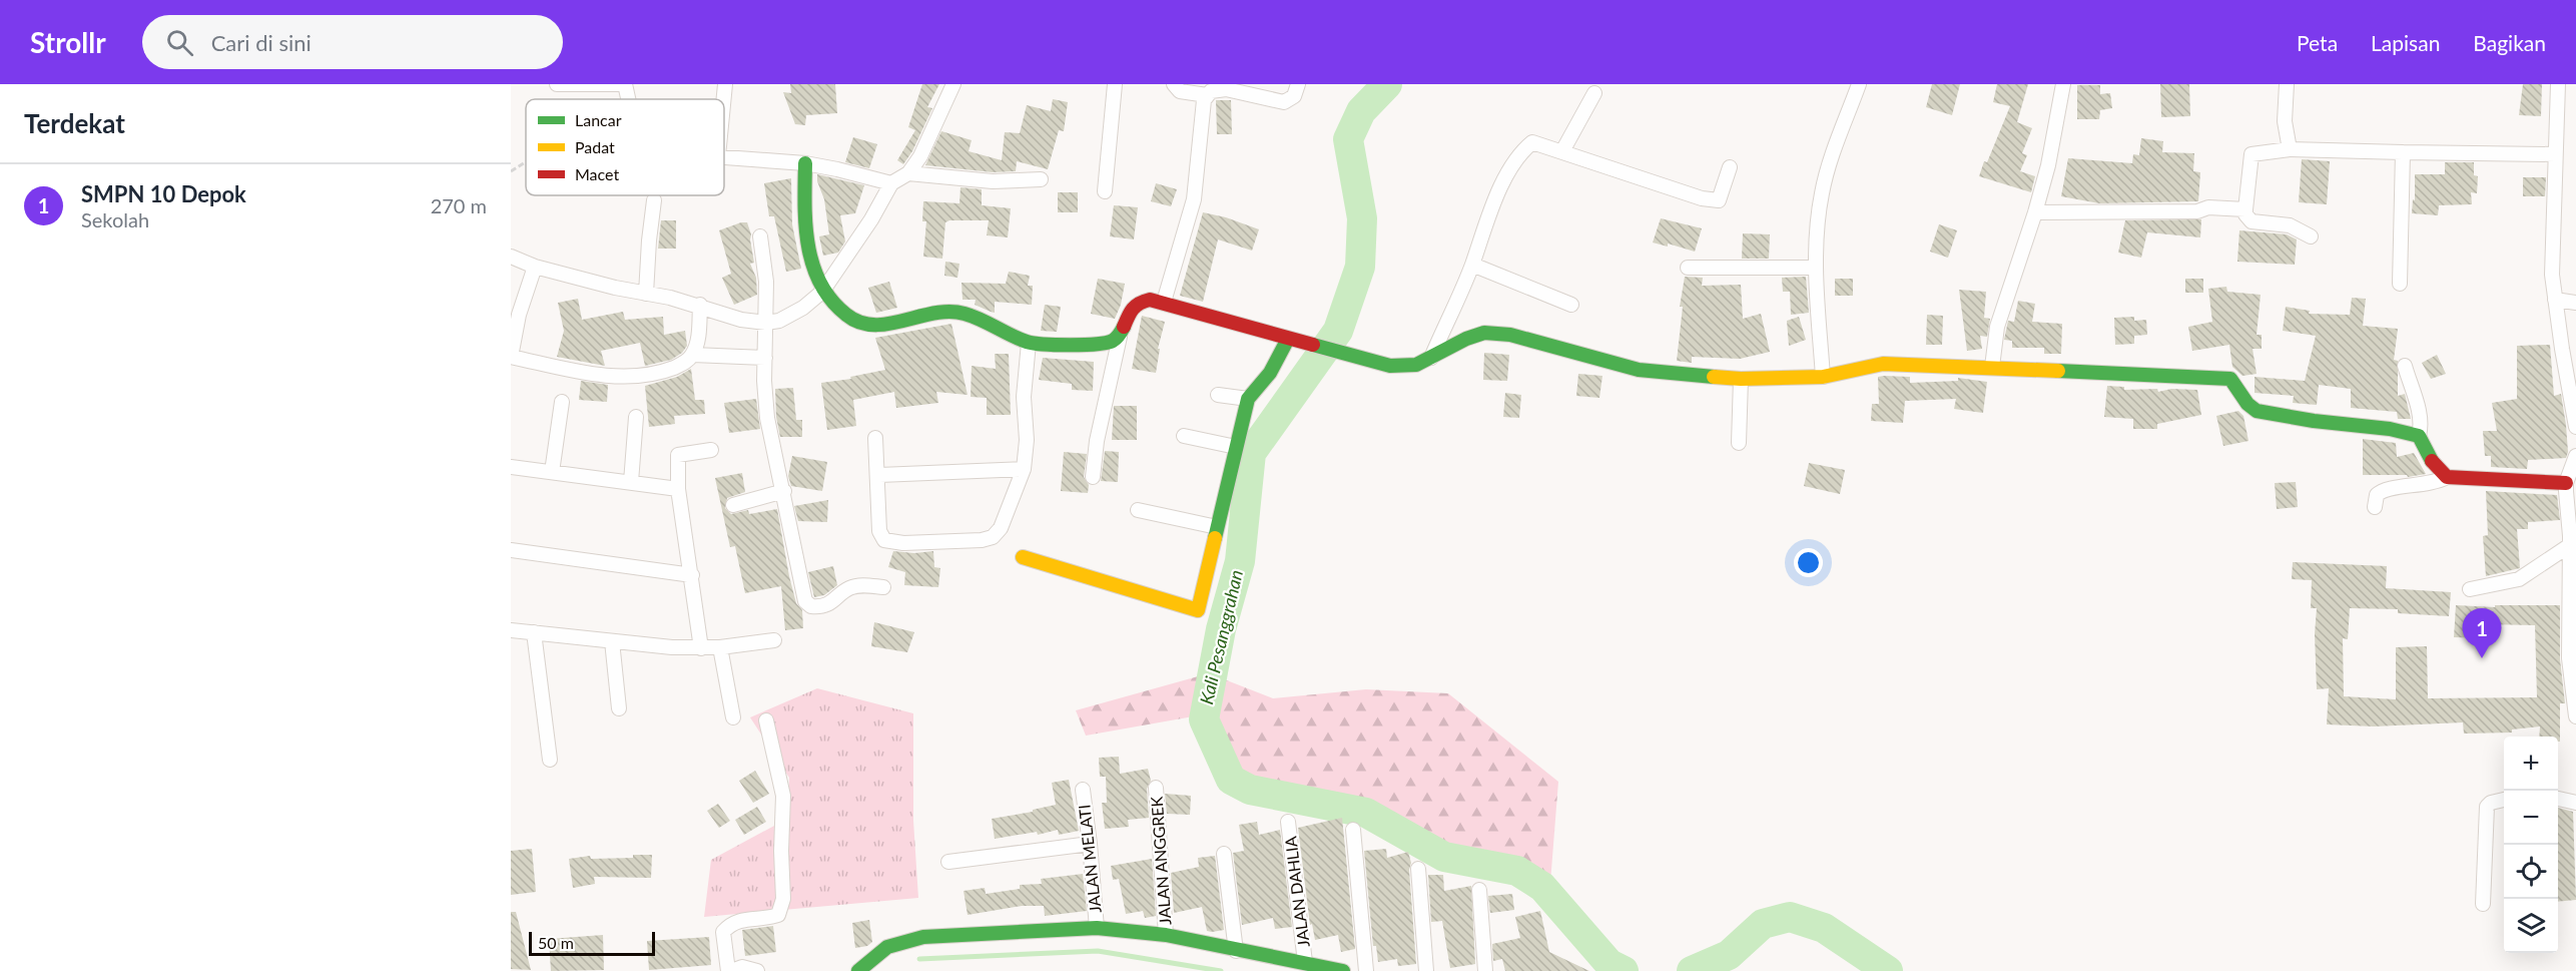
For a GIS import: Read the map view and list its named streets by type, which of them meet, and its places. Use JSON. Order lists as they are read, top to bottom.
{
  "streets": {
    "street": ["JALAN MELATI", "JALAN ANGGREK", "JALAN DAHLIA"]
  },
  "water": ["Kali Pesanggrahan"],
  "legend": ["Lancar", "Padat", "Macet"],
  "scale_bar": "50 m",
  "page": {
    "header": "Strollr",
    "search": "Cari di sini",
    "nav": ["Peta", "Lapisan", "Bagikan"],
    "heading": "Terdekat",
    "list": [
      {
        "mark": "1",
        "name": "SMPN 10 Depok",
        "note": "Sekolah",
        "value": "270 m"
      }
    ],
    "pins": "1",
    "map_buttons": ["+", "−"],
    "scale": "50 m"
  }
}
